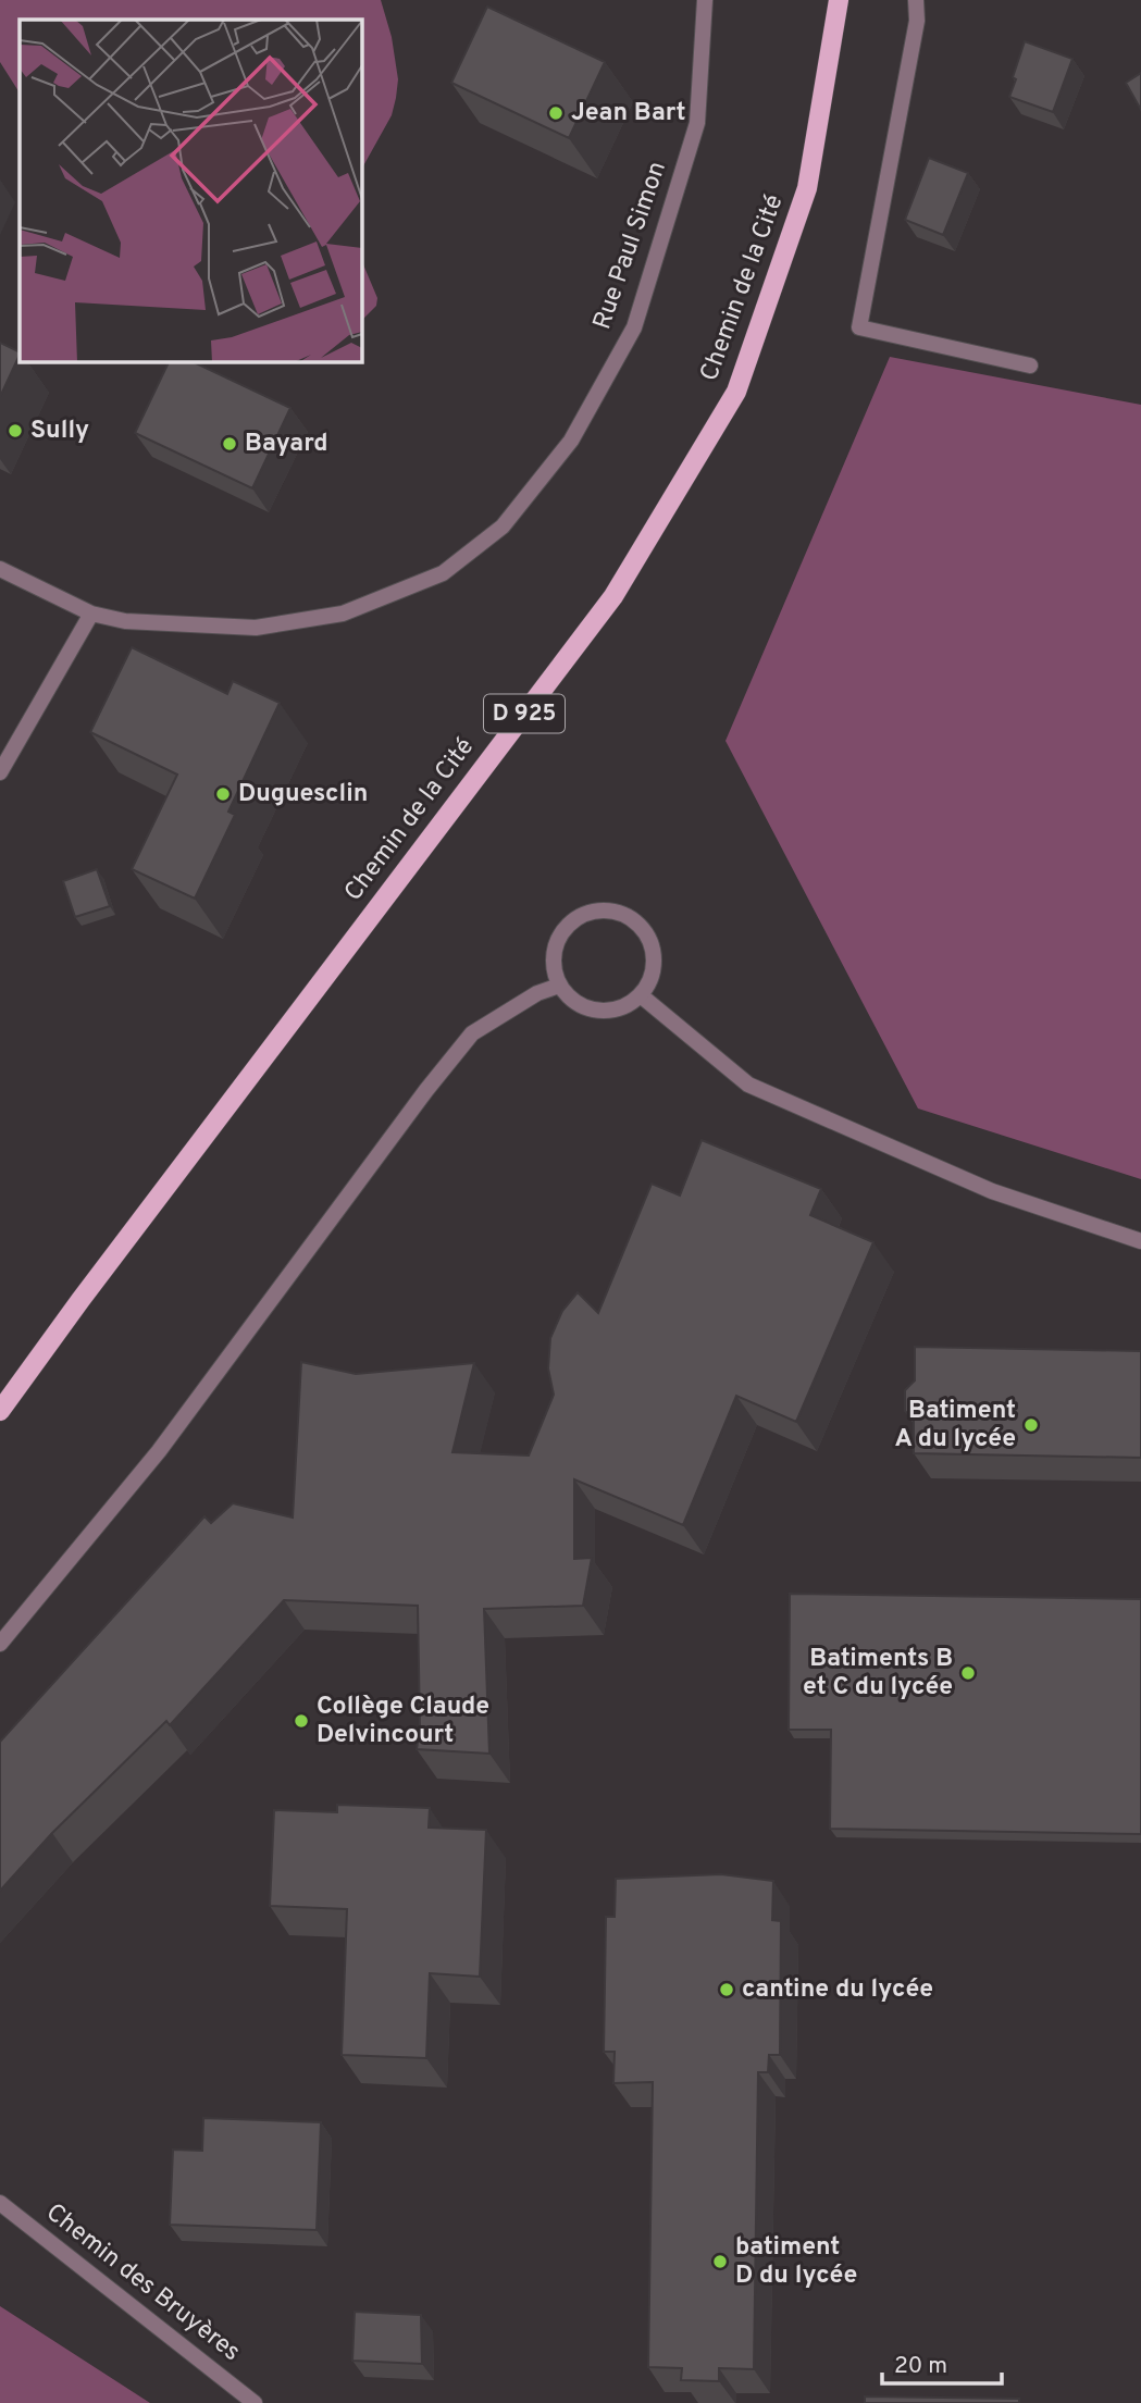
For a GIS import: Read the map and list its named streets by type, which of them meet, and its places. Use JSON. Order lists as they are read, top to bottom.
{
  "streets": {
    "main road": ["Chemin de la Cité", "D 925"],
    "street": ["Rue Paul Simon", "Chemin des Bruyères"]
  },
  "places": [
    "Jean Bart",
    "Sully",
    "Bayard",
    "Duguesclin",
    "Batiment A du lycée",
    "Batiments B et C du lycée",
    "Collège Claude Delvincourt",
    "cantine du lycée",
    "batiment D du lycée"
  ],
  "scale_bar": "20 m"
}
